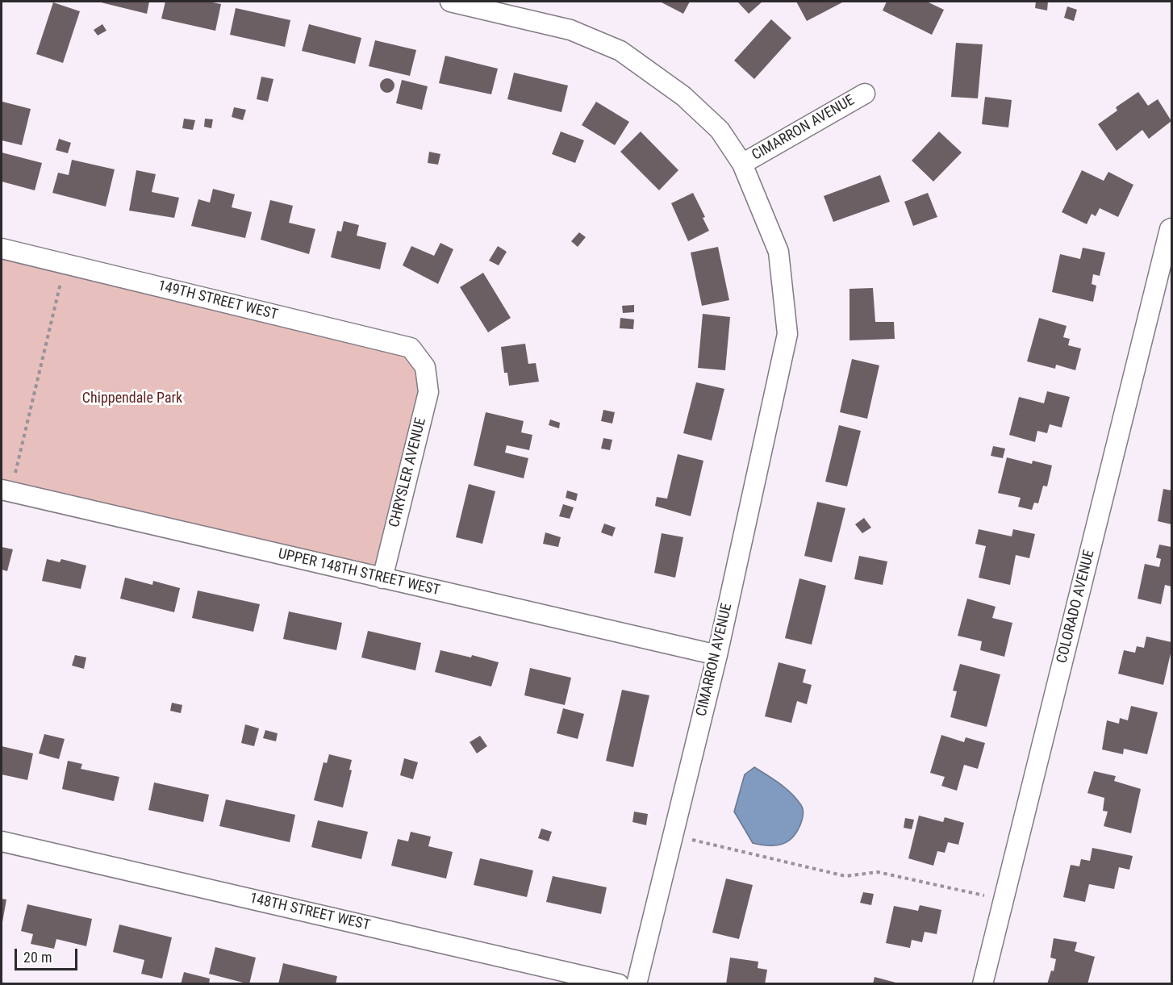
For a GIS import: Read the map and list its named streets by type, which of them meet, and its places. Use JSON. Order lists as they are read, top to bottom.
{
  "streets": {
    "street": [
      "CIMARRON AVENUE",
      "149TH STREET WEST",
      "CHRYSLER AVENUE",
      "UPPER 148TH STREET WEST",
      "COLORADO AVENUE",
      "148TH STREET WEST"
    ]
  },
  "crossings": [
    ["CIMARRON AVENUE", "UPPER 148TH STREET WEST"],
    ["149TH STREET WEST", "CHRYSLER AVENUE"],
    ["CHRYSLER AVENUE", "UPPER 148TH STREET WEST"]
  ],
  "parks": ["Chippendale Park"],
  "scale_bar": "20 m"
}
